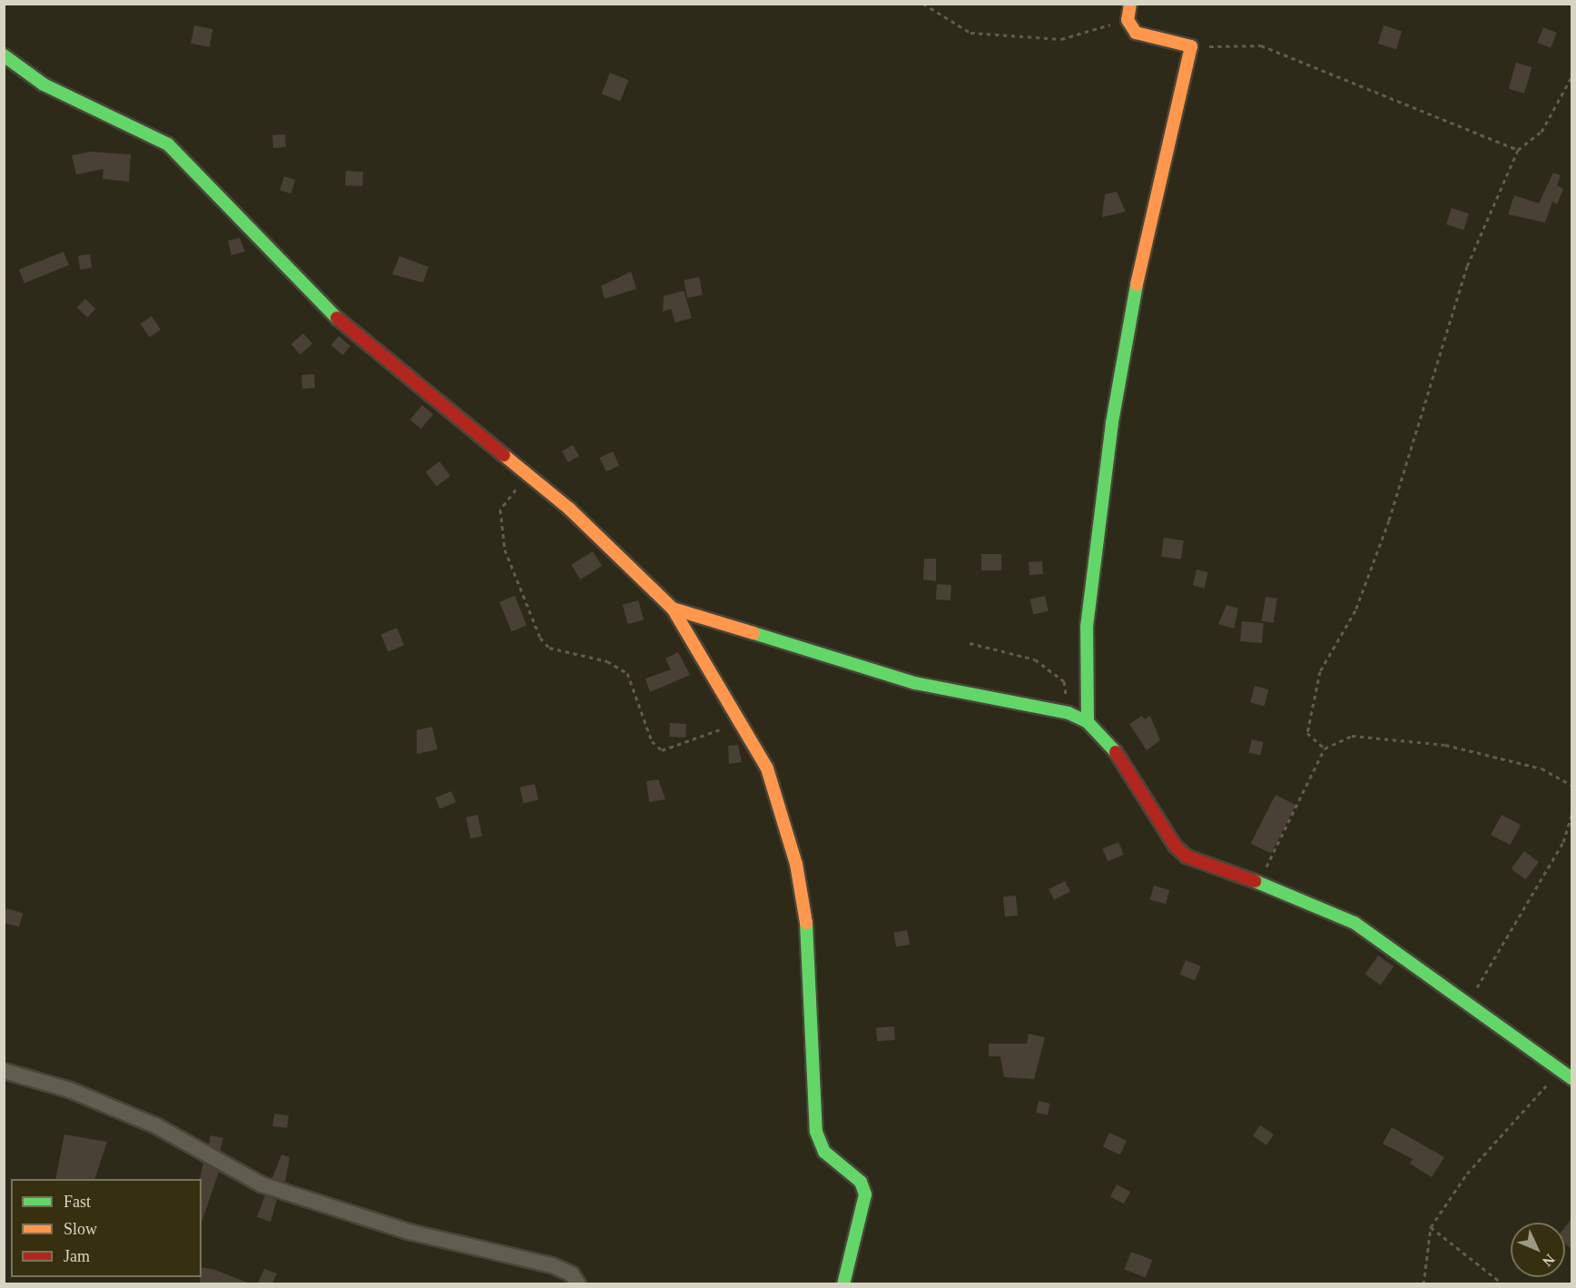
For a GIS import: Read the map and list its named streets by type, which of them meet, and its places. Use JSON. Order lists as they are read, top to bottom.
{
  "legend": ["Fast", "Slow", "Jam"],
  "north": "bottom right"
}
